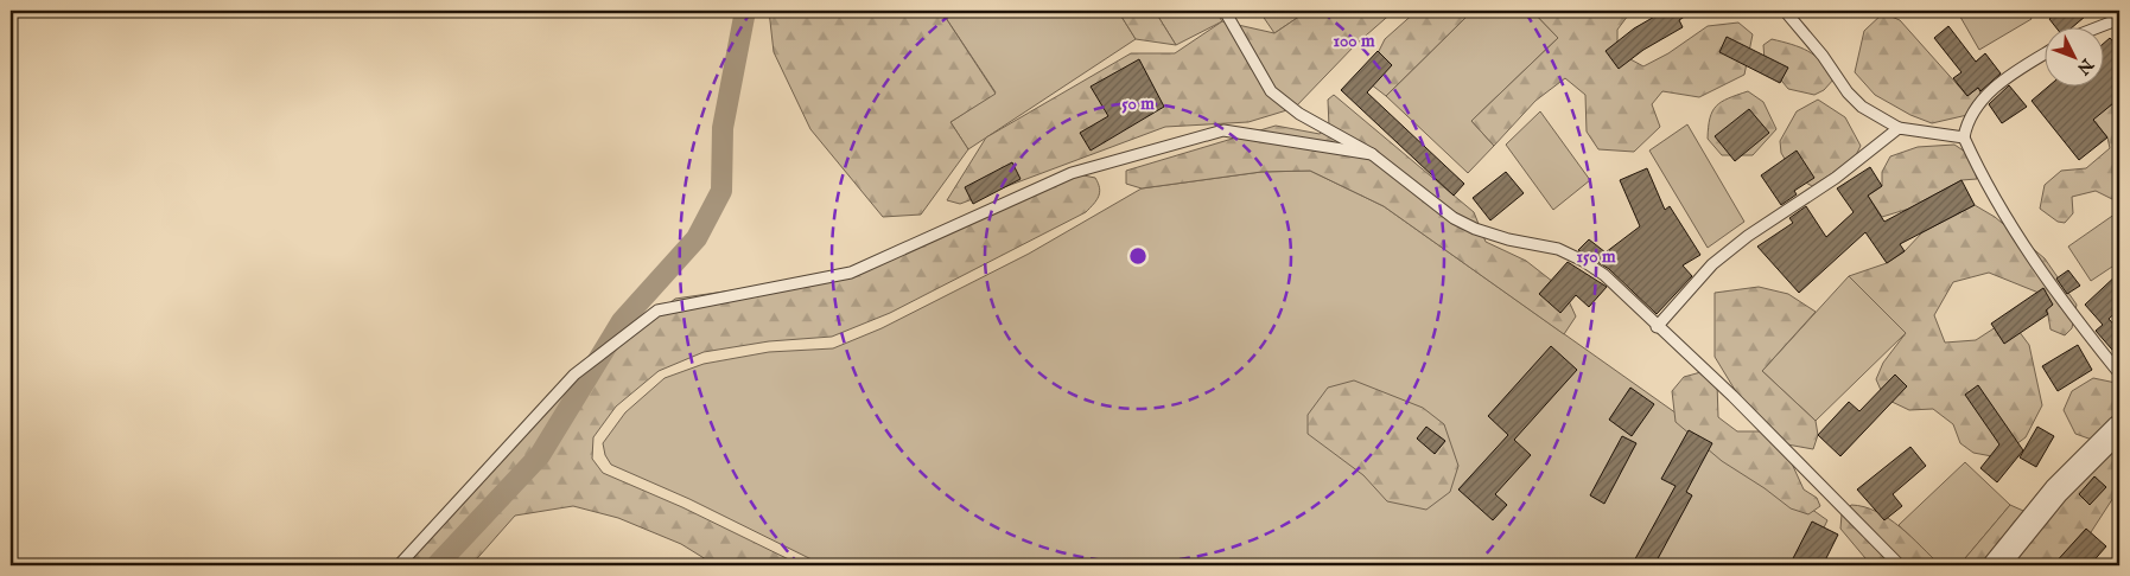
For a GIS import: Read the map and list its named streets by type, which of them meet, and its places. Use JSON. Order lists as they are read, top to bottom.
{
  "north": "bottom right",
  "rings": ["100 m", "50 m", "150 m"]
}
